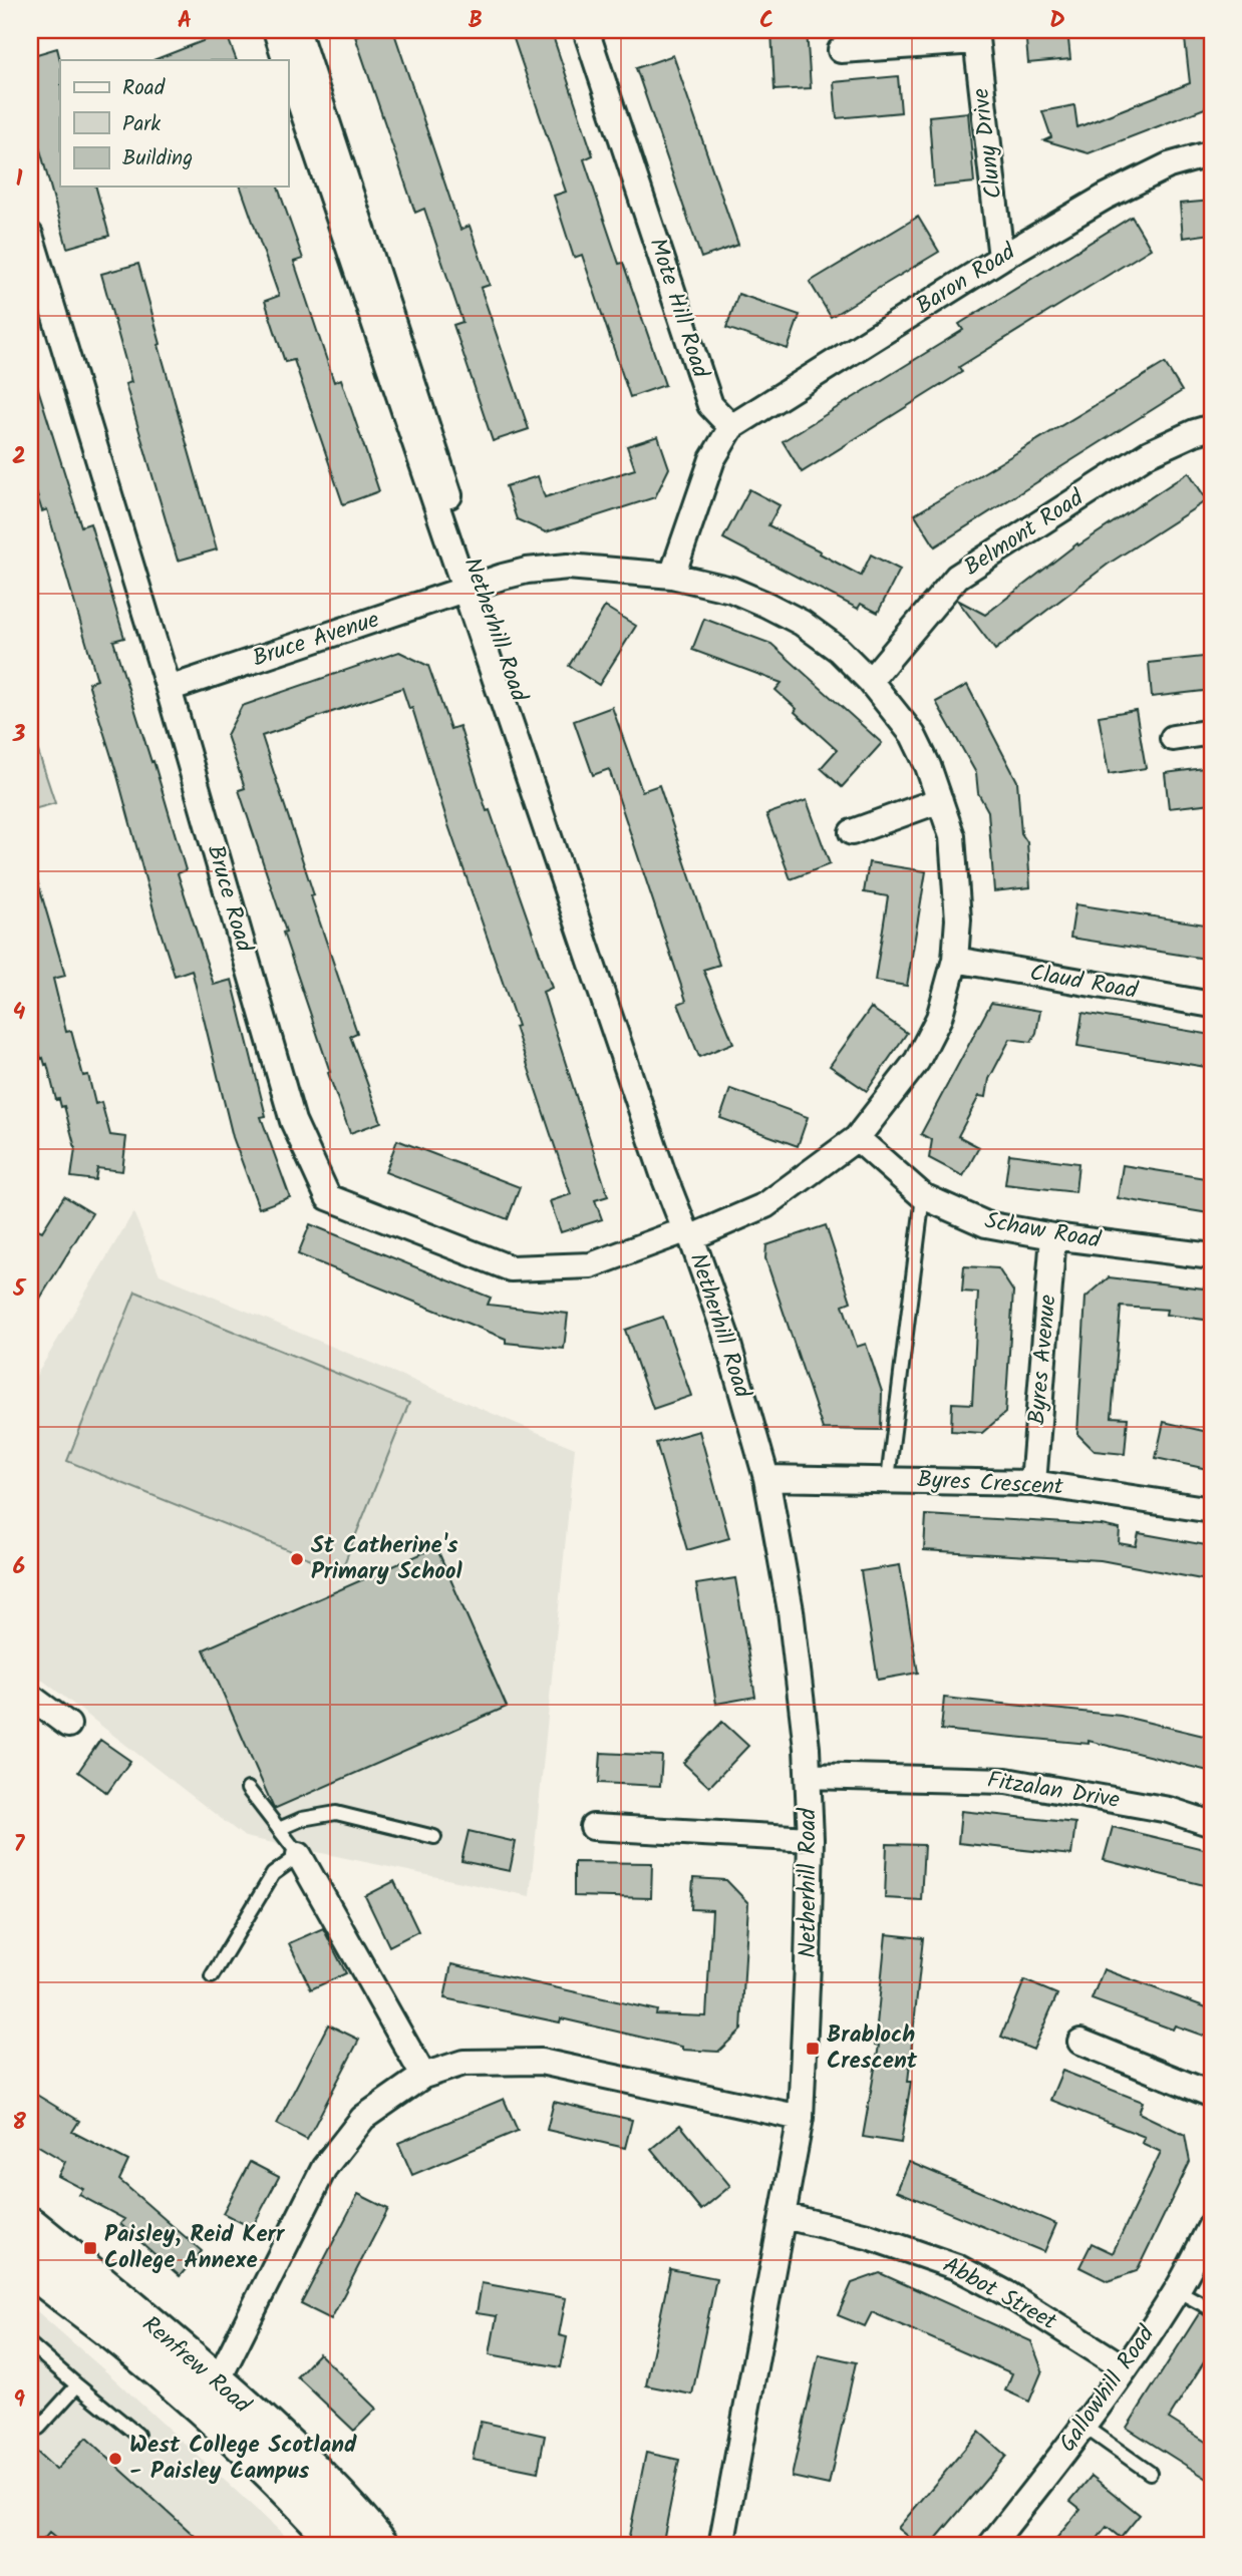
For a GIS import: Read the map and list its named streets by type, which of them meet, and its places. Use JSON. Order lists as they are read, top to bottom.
{
  "streets": {
    "main road": ["Renfrew Road"],
    "street": [
      "Cluny Drive",
      "Baron Road",
      "Mote Hill Road",
      "Belmont Road",
      "Netherhill Road",
      "Bruce Avenue",
      "Bruce Road",
      "Claud Road",
      "Schaw Road",
      "Byres Avenue",
      "Byres Crescent",
      "Fitzalan Drive",
      "Abbot Street",
      "Gallowhill Road"
    ]
  },
  "crossings": [
    ["Cluny Drive", "Baron Road"],
    ["Baron Road", "Mote Hill Road"],
    ["Belmont Road", "Bruce Avenue"],
    ["Netherhill Road", "Bruce Avenue"],
    ["Netherhill Road", "Bruce Road"],
    ["Netherhill Road", "Byres Crescent"],
    ["Netherhill Road", "Fitzalan Drive"],
    ["Netherhill Road", "Abbot Street"],
    ["Bruce Avenue", "Bruce Road"],
    ["Bruce Road", "Claud Road"],
    ["Bruce Road", "Schaw Road"],
    ["Schaw Road", "Byres Avenue"],
    ["Byres Avenue", "Byres Crescent"],
    ["Abbot Street", "Gallowhill Road"]
  ],
  "places": {
    "other": ["St Catherine's Primary School", "West College Scotland - Paisley Campus"],
    "transit": ["Brabloch Crescent", "Paisley, Reid Kerr College Annexe"]
  },
  "legend": ["Road", "Park", "Building"],
  "grid": {
    "columns": [
      "A",
      "B",
      "C",
      "D"
    ],
    "rows": [
      "1",
      "2",
      "3",
      "4",
      "5",
      "6",
      "7",
      "8",
      "9"
    ]
  }
}
